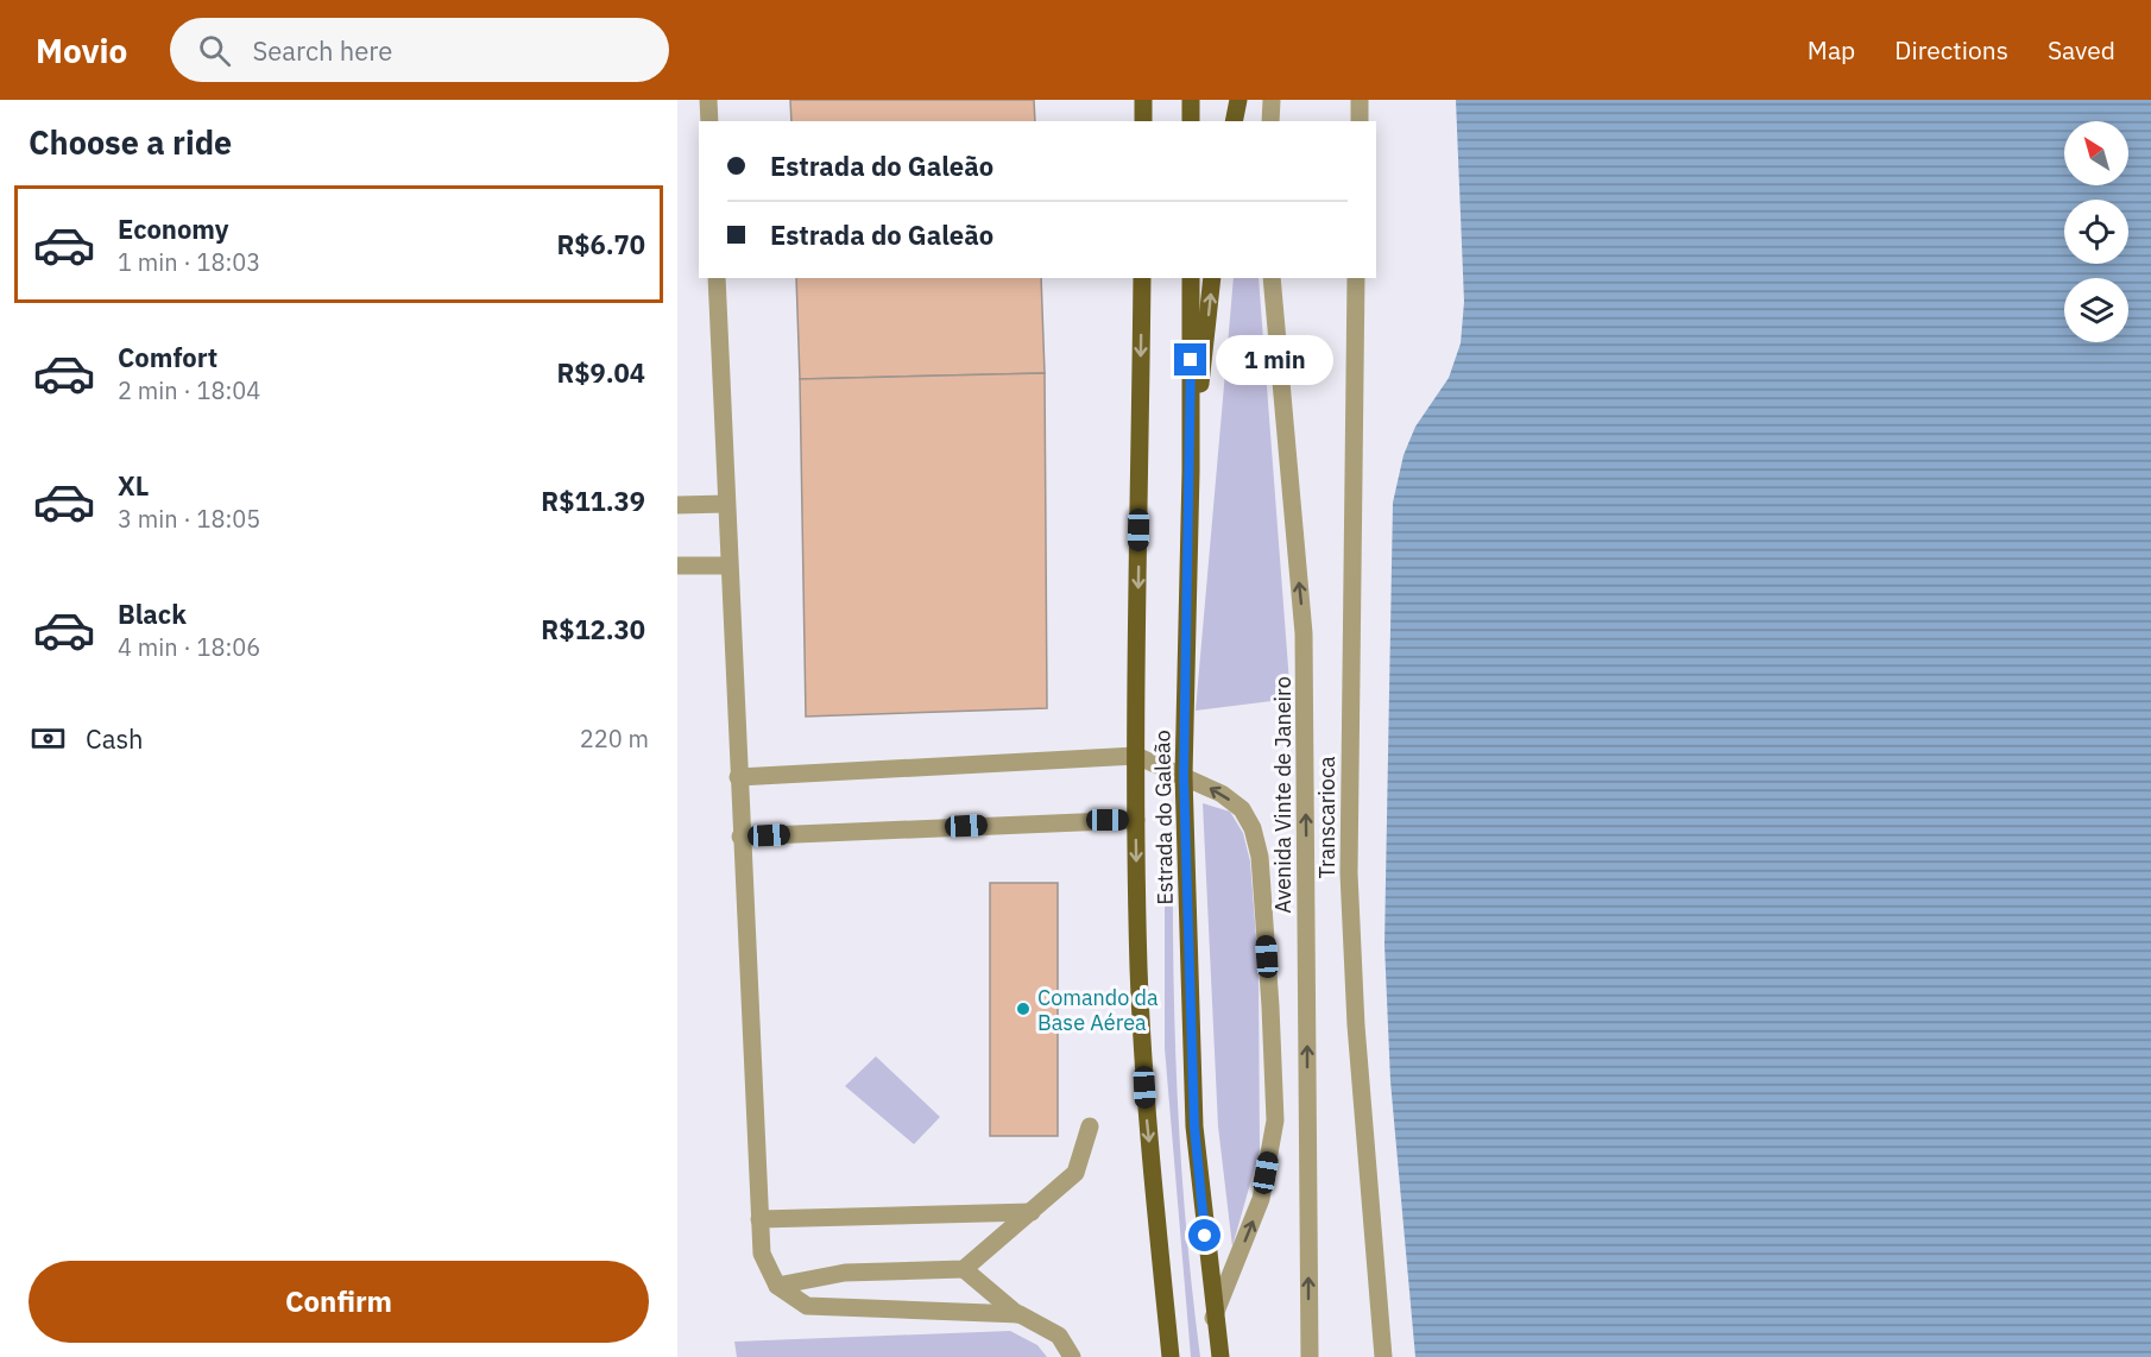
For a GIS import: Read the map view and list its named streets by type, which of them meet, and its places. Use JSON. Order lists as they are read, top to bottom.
{
  "streets": {
    "main road": ["Estrada do Galeão"],
    "street": ["Avenida Vinte de Janeiro", "Transcarioca"]
  },
  "places": ["Comando da Base Aérea"],
  "north": "top left",
  "page": {
    "header": "Movio",
    "search": "Search here",
    "nav": ["Map", "Directions", "Saved"],
    "heading": "Choose a ride",
    "banner": ["Estrada do Galeão", "Estrada do Galeão"],
    "list": [
      {
        "name": "Economy",
        "note": "1 min · 18:03",
        "value": "R$6.70"
      },
      {
        "name": "Comfort",
        "note": "2 min · 18:04",
        "value": "R$9.04"
      },
      {
        "name": "XL",
        "note": "3 min · 18:05",
        "value": "R$11.39"
      },
      {
        "name": "Black",
        "note": "4 min · 18:06",
        "value": "R$12.30"
      }
    ],
    "bubble": "1 min",
    "pay": ["Cash", "220 m"],
    "buttons": "Confirm"
  }
}
